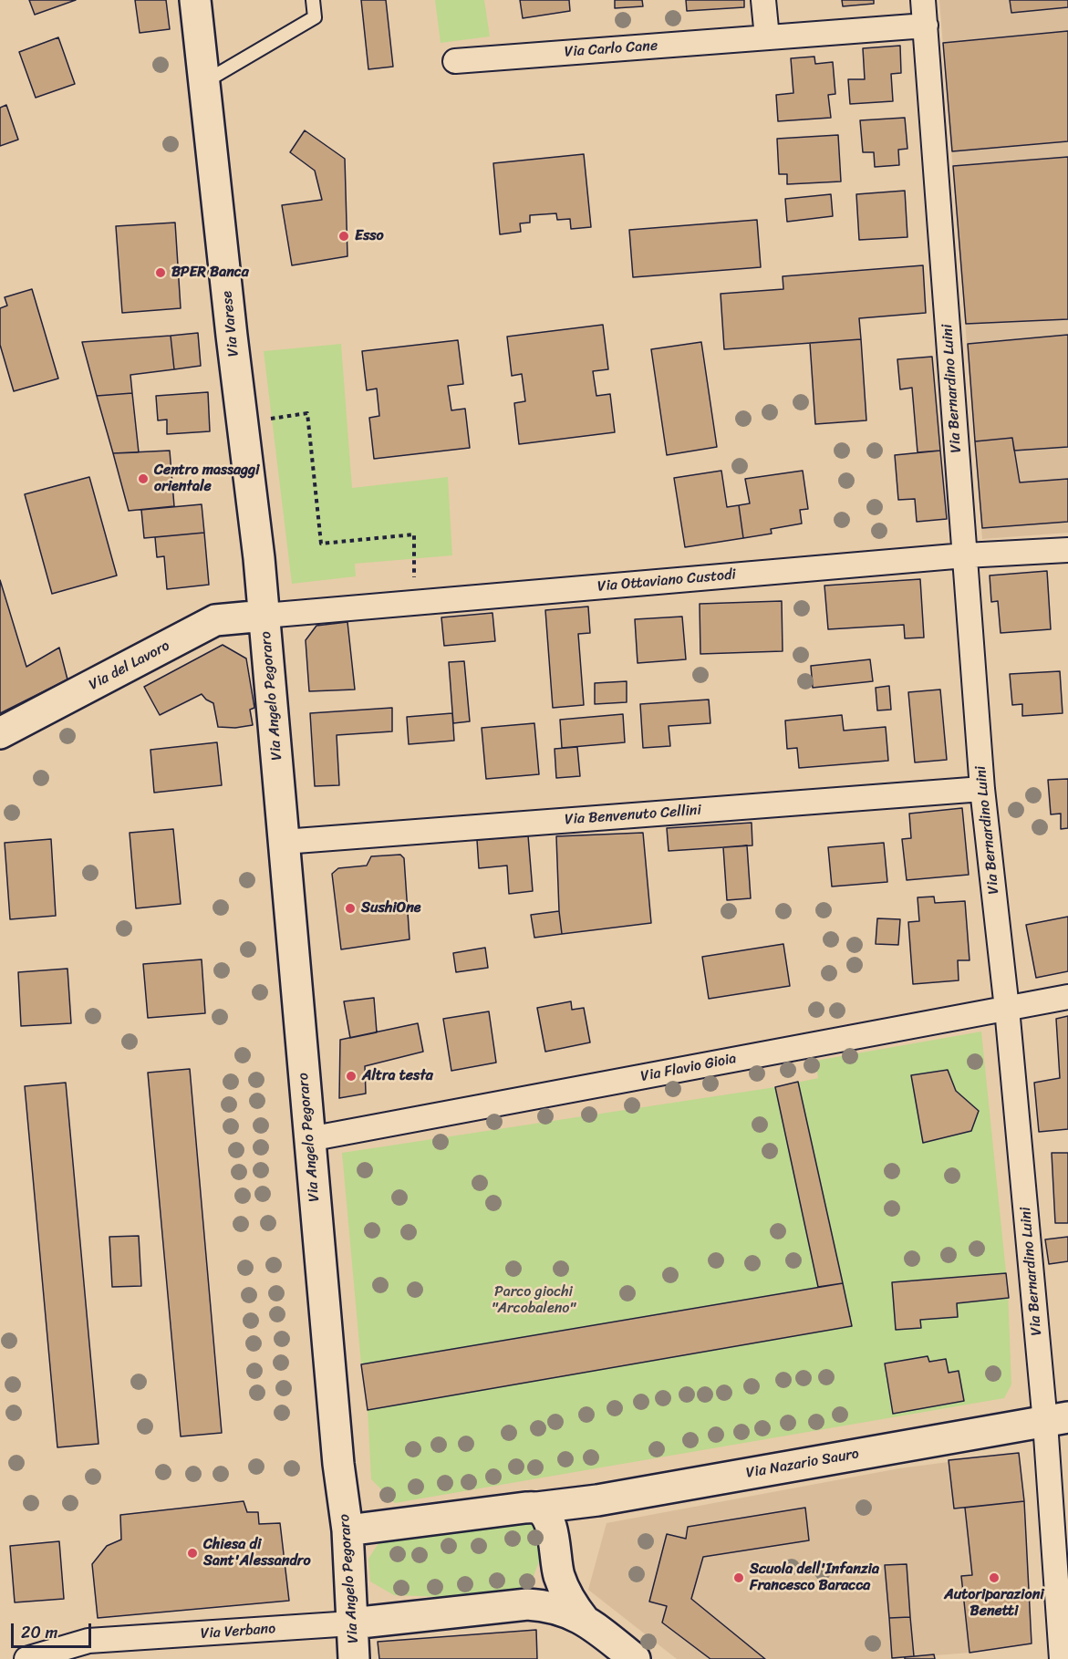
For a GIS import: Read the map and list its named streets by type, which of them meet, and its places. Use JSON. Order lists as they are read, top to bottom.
{
  "streets": {
    "main road": [
      "Via Varese",
      "Via del Lavoro",
      "Via Angelo Pegoraro",
      "Via Nazario Sauro"
    ],
    "street": [
      "Via Carlo Cane",
      "Via Bernardino Luini",
      "Via Ottaviano Custodi",
      "Via Benvenuto Cellini",
      "Via Flavio Gioia",
      "Via Verbano"
    ]
  },
  "crossings": [
    ["Via Carlo Cane", "Via Bernardino Luini"],
    ["Via Varese", "Via Ottaviano Custodi"],
    ["Via Varese", "Via del Lavoro"],
    ["Via Varese", "Via Angelo Pegoraro"],
    ["Via Bernardino Luini", "Via Ottaviano Custodi"],
    ["Via Bernardino Luini", "Via Benvenuto Cellini"],
    ["Via Bernardino Luini", "Via Flavio Gioia"],
    ["Via Bernardino Luini", "Via Nazario Sauro"],
    ["Via Ottaviano Custodi", "Via del Lavoro"],
    ["Via Ottaviano Custodi", "Via Angelo Pegoraro"],
    ["Via del Lavoro", "Via Angelo Pegoraro"],
    ["Via Angelo Pegoraro", "Via Benvenuto Cellini"],
    ["Via Angelo Pegoraro", "Via Flavio Gioia"],
    ["Via Angelo Pegoraro", "Via Nazario Sauro"],
    ["Via Angelo Pegoraro", "Via Verbano"]
  ],
  "parks": ["Parco giochi \"Arcobaleno\""],
  "places": [
    "Esso",
    "BPER Banca",
    "Centro massaggi orientale",
    "SushiOne",
    "Altra testa",
    "Chiesa di Sant'Alessandro",
    "Scuola dell'Infanzia Francesco Baracca",
    "Autoriparazioni Benetti"
  ],
  "scale_bar": "20 m"
}
